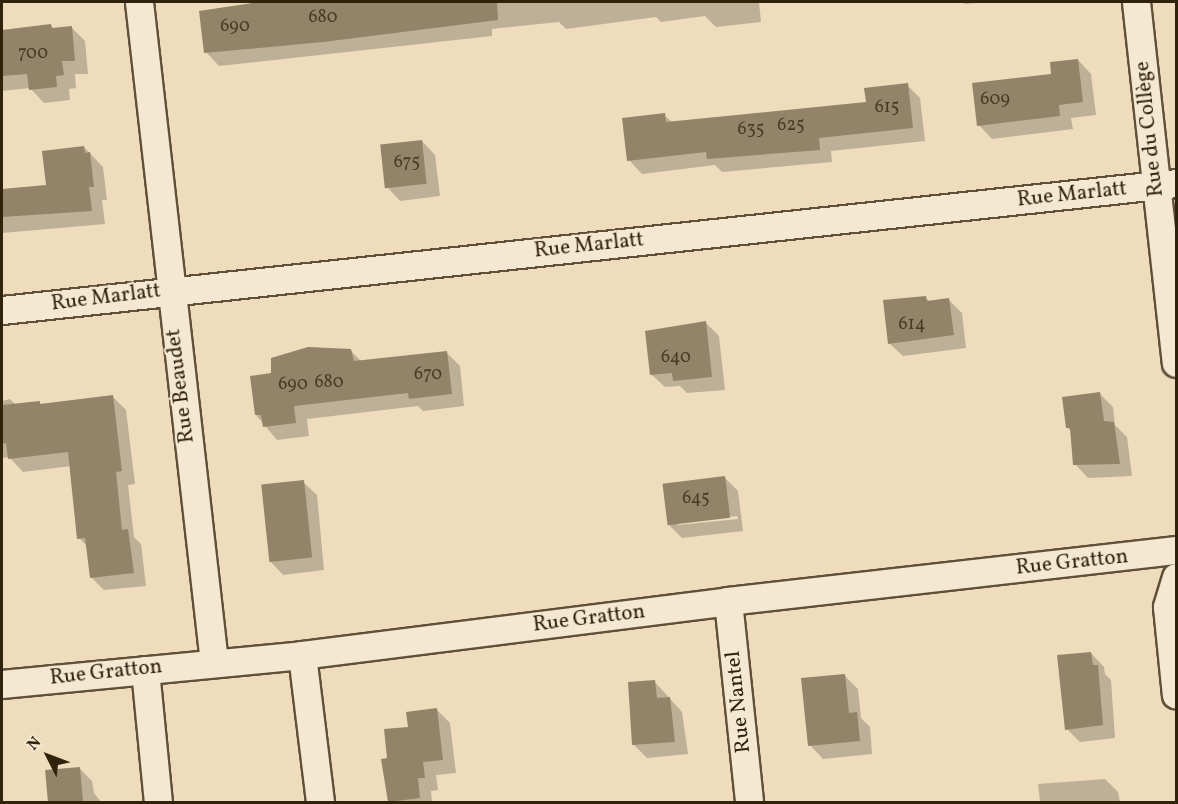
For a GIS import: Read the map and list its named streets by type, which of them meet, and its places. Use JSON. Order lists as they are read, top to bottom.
{
  "streets": {
    "street": [
      "Rue du Collège",
      "Rue Marlatt",
      "Rue Beaudet",
      "Rue Gratton",
      "Rue Nantel"
    ]
  },
  "crossings": [
    ["Rue du Collège", "Rue Marlatt"],
    ["Rue Marlatt", "Rue Beaudet"],
    ["Rue Beaudet", "Rue Gratton"],
    ["Rue Gratton", "Rue Nantel"]
  ],
  "house_numbers": [
    "680",
    "690",
    "700",
    "609",
    "615",
    "625",
    "635",
    "675",
    "614",
    "640",
    "670",
    "680",
    "690",
    "645"
  ],
  "north": "top left"
}
